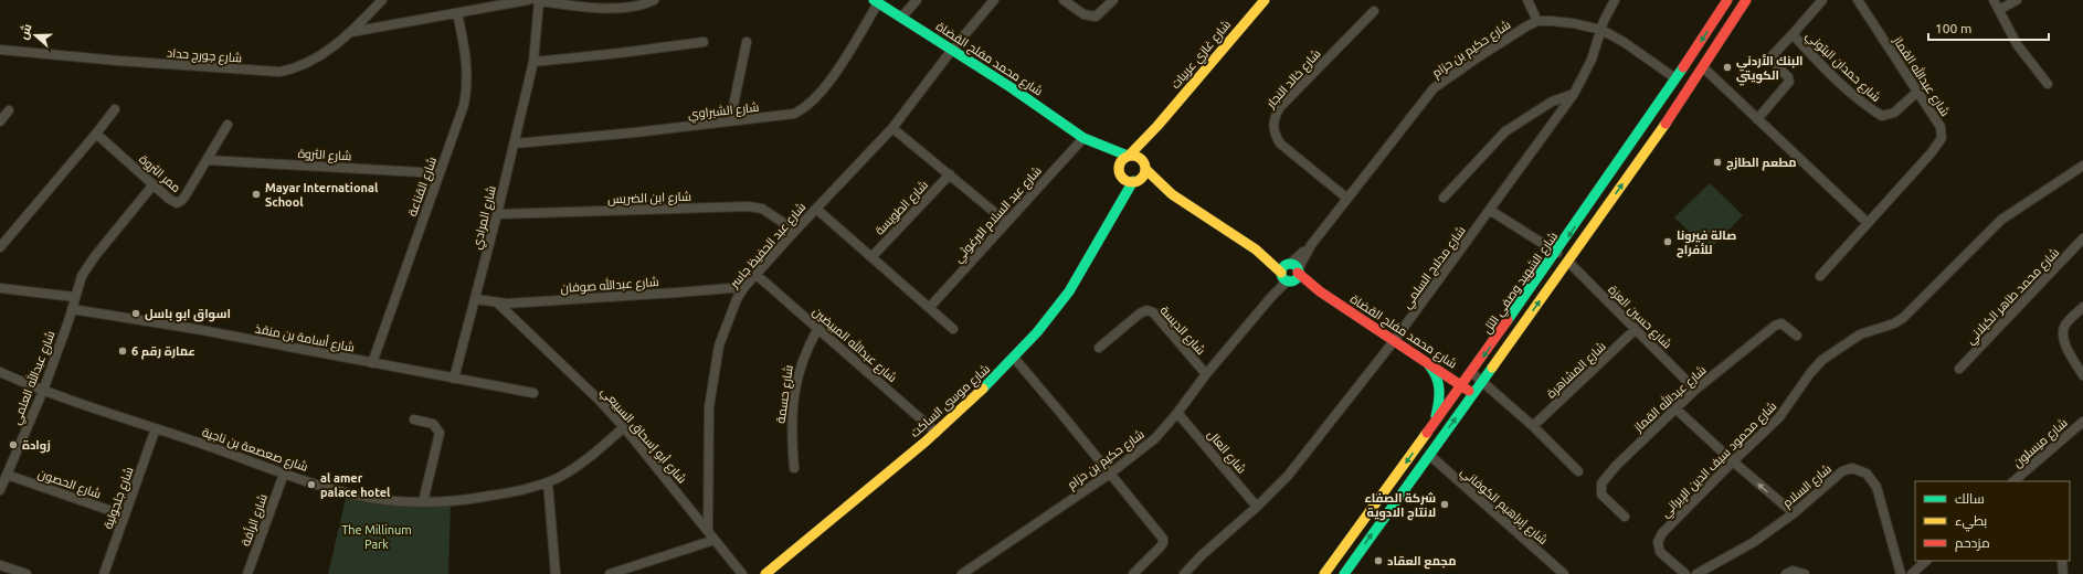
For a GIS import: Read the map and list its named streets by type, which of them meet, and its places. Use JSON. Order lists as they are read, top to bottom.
{
  "streets": {
    "street": [
      "شارع حكيم بن حزام",
      "شارع غازي عربيات",
      "شارع جورج حداد",
      "شارع محمد مفلح القضاة",
      "شارع حمدان البتوني",
      "شارع عبدالله القماز",
      "شارع خالد النجار",
      "شارع الشبراوي",
      "شارع الثروة",
      "ممر الثروة",
      "شارع القناعة",
      "شارع ابن الضريس",
      "شارع الطويسة",
      "شارع عبد السلام البرغوثي",
      "شارع المرادي",
      "شارع عبد الحفيظ جاسر",
      "شارع مدلاج السلمي",
      "شارع الشهيد وصفي التل",
      "شارع عبدالله صوفان",
      "شارع محمد طاهر الكيلاني",
      "شارع حسين العزة",
      "شارع الديسة",
      "شارع أسامة بن منقذ",
      "شارع عبدالله المبيضين",
      "شارع المشاهرة",
      "شارع عبدالله العلمي",
      "شارع حسمة",
      "شارع موسى الساكت",
      "شارع أبو إسحاق السبيعي",
      "شارع ميسلون",
      "شارع صعصعة بن ناجية",
      "شارع العال",
      "شارع محمود سيف الدين الإيراني",
      "شارع الحصون",
      "شارع السلام",
      "شارع جلجولية",
      "شارع إبراهيم الكوفاني",
      "شارع الرأفة"
    ]
  },
  "crossings": [
    ["شارع حكيم بن حزام", "شارع محمد مفلح القضاة"],
    ["شارع حكيم بن حزام", "شارع خالد النجار"],
    ["شارع حكيم بن حزام", "شارع الديسة"],
    ["شارع حكيم بن حزام", "شارع العال"],
    ["شارع غازي عربيات", "شارع محمد مفلح القضاة"],
    ["شارع غازي عربيات", "شارع موسى الساكت"],
    ["شارع محمد مفلح القضاة", "شارع الشبراوي"],
    ["شارع محمد مفلح القضاة", "شارع عبد السلام البرغوثي"],
    ["شارع محمد مفلح القضاة", "شارع عبد الحفيظ جاسر"],
    ["شارع محمد مفلح القضاة", "شارع مدلاج السلمي"],
    ["شارع محمد مفلح القضاة", "شارع الشهيد وصفي التل"],
    ["شارع محمد مفلح القضاة", "شارع موسى الساكت"],
    ["شارع حمدان البتوني", "شارع عبدالله القماز"],
    ["شارع عبدالله القماز", "شارع حسين العزة"],
    ["شارع الشبراوي", "شارع المرادي"],
    ["شارع الثروة", "ممر الثروة"],
    ["شارع الثروة", "شارع القناعة"],
    ["ممر الثروة", "شارع عبدالله العلمي"],
    ["شارع القناعة", "شارع أسامة بن منقذ"],
    ["شارع ابن الضريس", "شارع المرادي"],
    ["شارع ابن الضريس", "شارع عبد الحفيظ جاسر"],
    ["شارع المرادي", "شارع عبدالله صوفان"],
    ["شارع المرادي", "شارع أسامة بن منقذ"],
    ["شارع عبد الحفيظ جاسر", "شارع عبدالله صوفان"],
    ["شارع عبد الحفيظ جاسر", "شارع عبدالله المبيضين"],
    ["شارع عبد الحفيظ جاسر", "شارع أبو إسحاق السبيعي"],
    ["شارع مدلاج السلمي", "شارع العال"],
    ["شارع عبدالله صوفان", "شارع أبو إسحاق السبيعي"],
    ["شارع حسين العزة", "شارع المشاهرة"],
    ["شارع أسامة بن منقذ", "شارع عبدالله العلمي"],
    ["شارع عبدالله المبيضين", "شارع حسمة"],
    ["شارع عبدالله المبيضين", "شارع موسى الساكت"],
    ["شارع عبدالله العلمي", "شارع صعصعة بن ناجية"],
    ["شارع عبدالله العلمي", "شارع الحصون"],
    ["شارع أبو إسحاق السبيعي", "شارع صعصعة بن ناجية"],
    ["شارع صعصعة بن ناجية", "شارع جلجولية"],
    ["شارع صعصعة بن ناجية", "شارع الرأفة"],
    ["شارع الحصون", "شارع جلجولية"]
  ],
  "parks": ["The Millinum Park"],
  "places": [
    "البنك الأردني الكويتي",
    "مطعم الطازج",
    "Mayar International School",
    "صالة فيرونا للأفراح",
    "اسواق ابو باسل",
    "عمارة رقم 6",
    "زوادة",
    "al amer palace hotel",
    "شركة الصفاء لانتاج الادوية",
    "مجمع العقاد"
  ],
  "legend": ["سالك", "بطيء", "مزدحم"],
  "scale_bar": "100 m",
  "north": "left"
}
